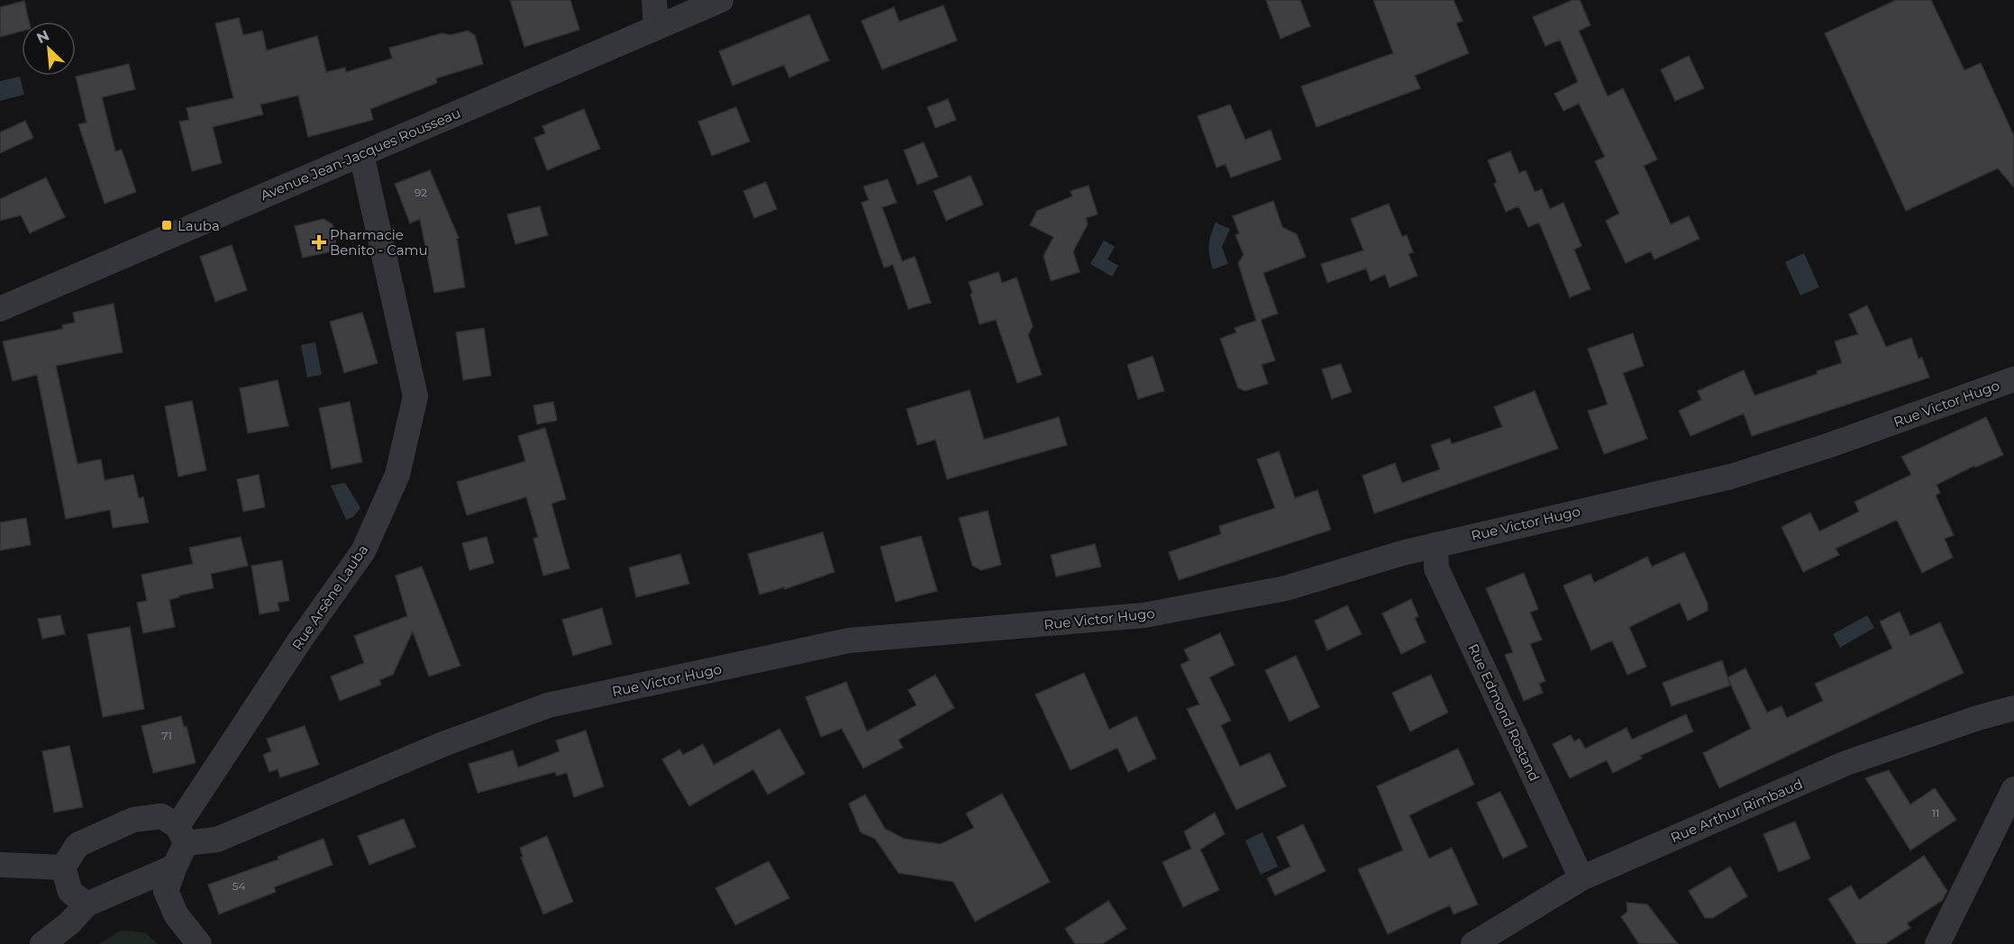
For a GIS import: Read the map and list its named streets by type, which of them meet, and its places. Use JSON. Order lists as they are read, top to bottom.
{
  "streets": {
    "street": [
      "Avenue Jean-Jacques Rousseau",
      "Rue Victor Hugo",
      "Rue Arsène Lauba",
      "Rue Edmond Rostand",
      "Rue Arthur Rimbaud"
    ]
  },
  "crossings": [
    ["Avenue Jean-Jacques Rousseau", "Rue Arsène Lauba"],
    ["Rue Victor Hugo", "Rue Arsène Lauba"],
    ["Rue Victor Hugo", "Rue Edmond Rostand"],
    ["Rue Edmond Rostand", "Rue Arthur Rimbaud"]
  ],
  "places": {
    "transit": ["Lauba"],
    "health": ["Pharmacie Benito - Camu"]
  },
  "house_numbers": [
    "92",
    "71",
    "11",
    "54"
  ],
  "north": "top left"
}
